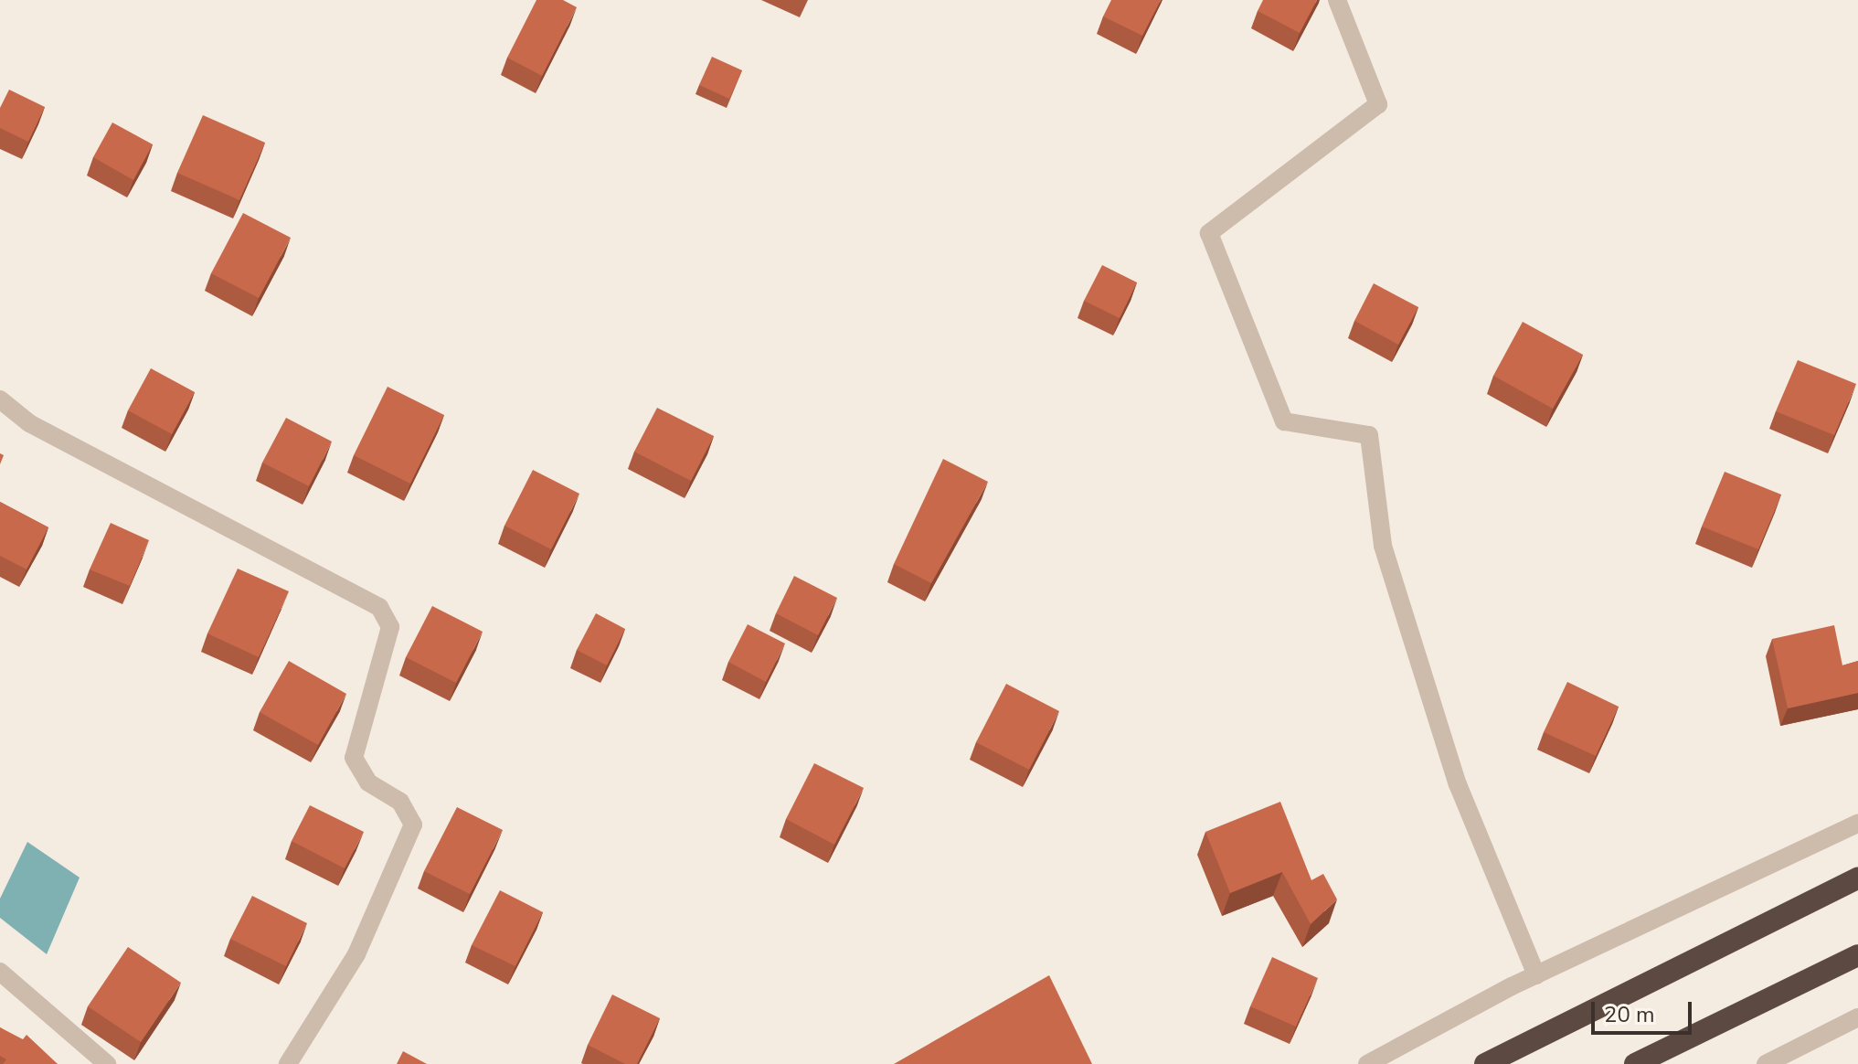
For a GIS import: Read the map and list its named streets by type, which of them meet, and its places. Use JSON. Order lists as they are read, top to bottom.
{
  "scale_bar": "20 m"
}
